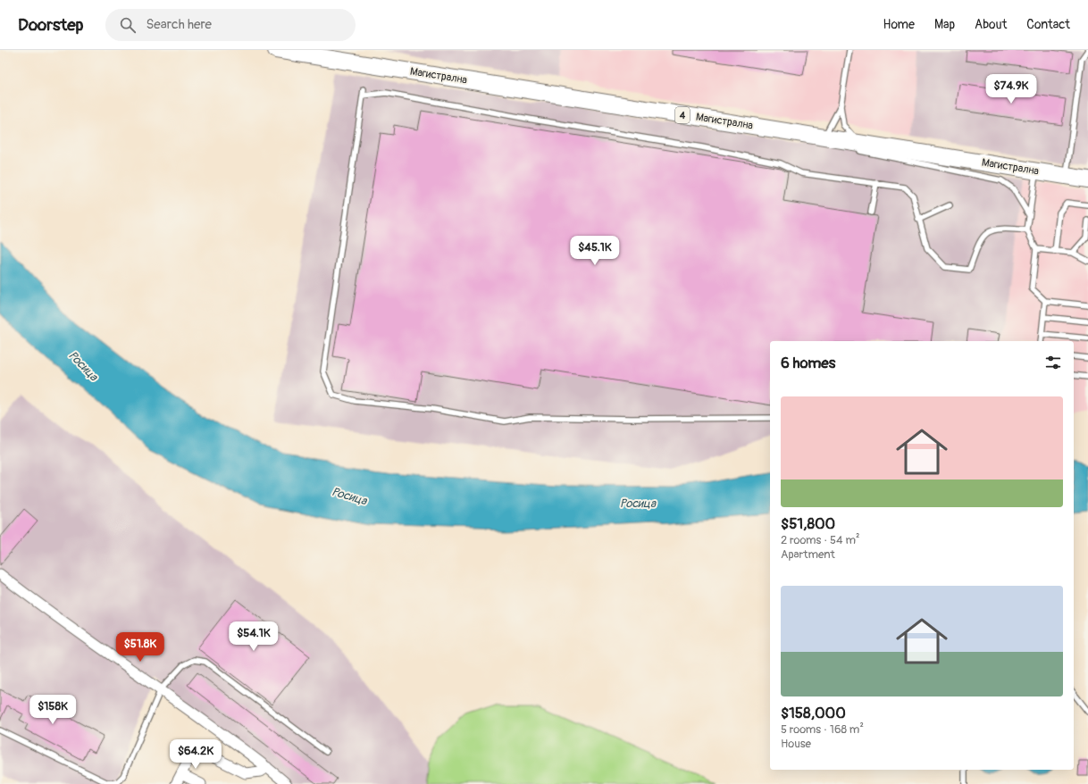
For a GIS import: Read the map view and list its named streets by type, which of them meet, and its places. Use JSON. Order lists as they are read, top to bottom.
{
  "streets": {
    "main road": ["Магистрална", "4"]
  },
  "water": ["Росица"],
  "page": {
    "header": "Doorstep",
    "search": "Search here",
    "nav": [
      "Home",
      "Map",
      "About",
      "Contact"
    ],
    "price": [
      "$74.9K",
      "$45.1K",
      "$54.1K",
      "$51.8K",
      "$158K",
      "$64.2K"
    ],
    "heading": "6 homes",
    "list": [
      {
        "name": "$51,800",
        "note": "2 rooms · 54 m² · Apartment"
      },
      {
        "name": "$158,000",
        "note": "5 rooms · 168 m² · House"
      }
    ]
  }
}
